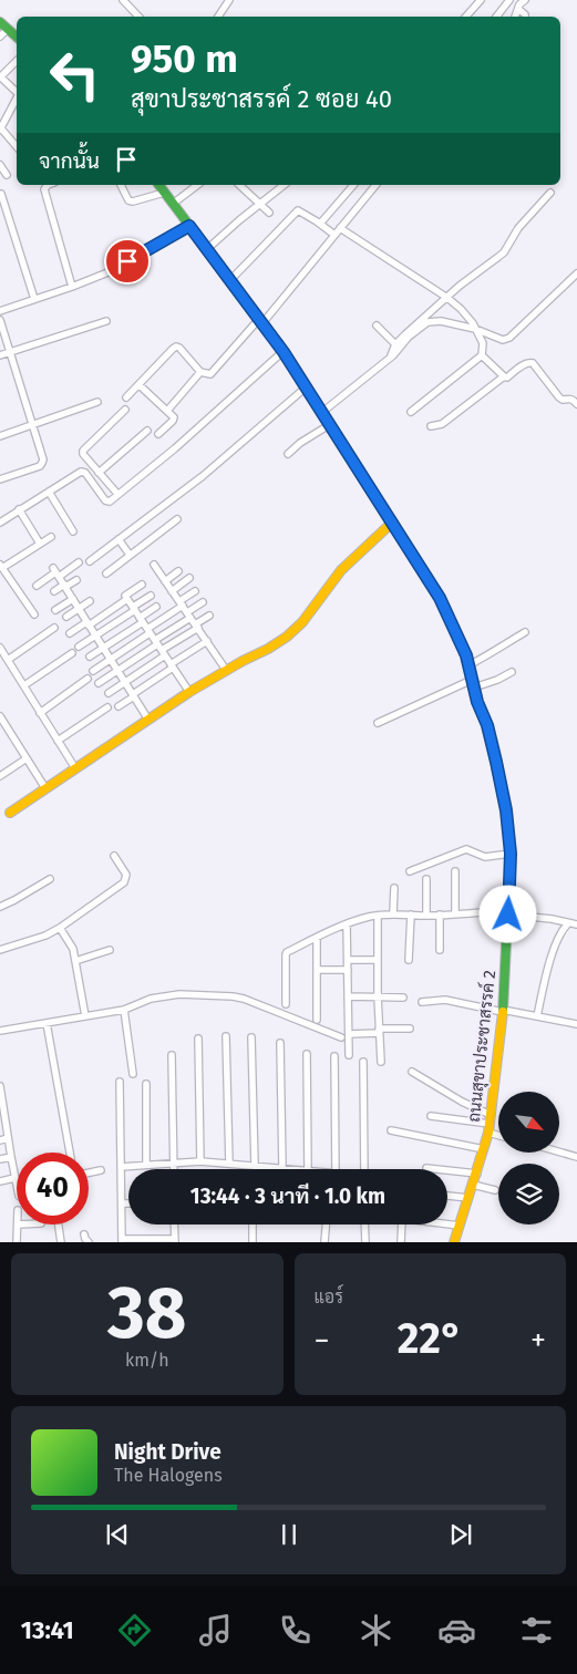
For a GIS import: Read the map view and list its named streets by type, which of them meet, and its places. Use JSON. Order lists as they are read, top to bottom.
{
  "streets": {
    "street": ["ถนนสุขาประชาสรรค์ 2"]
  },
  "north": "bottom right",
  "page": {
    "turn": ["950 m", "สุขาประชาสรรค์ 2 ซอย 40"],
    "then": "จากนั้น",
    "limit": "40",
    "trip": "13:44 · 3 นาที · 1.0 km",
    "tile": [
      ["38", "km/h"],
      "แอร์"
    ],
    "heat": ["−", "22°", "+"],
    "song": ["Night Drive", "The Halogens"],
    "tabs": "13:41"
  }
}
